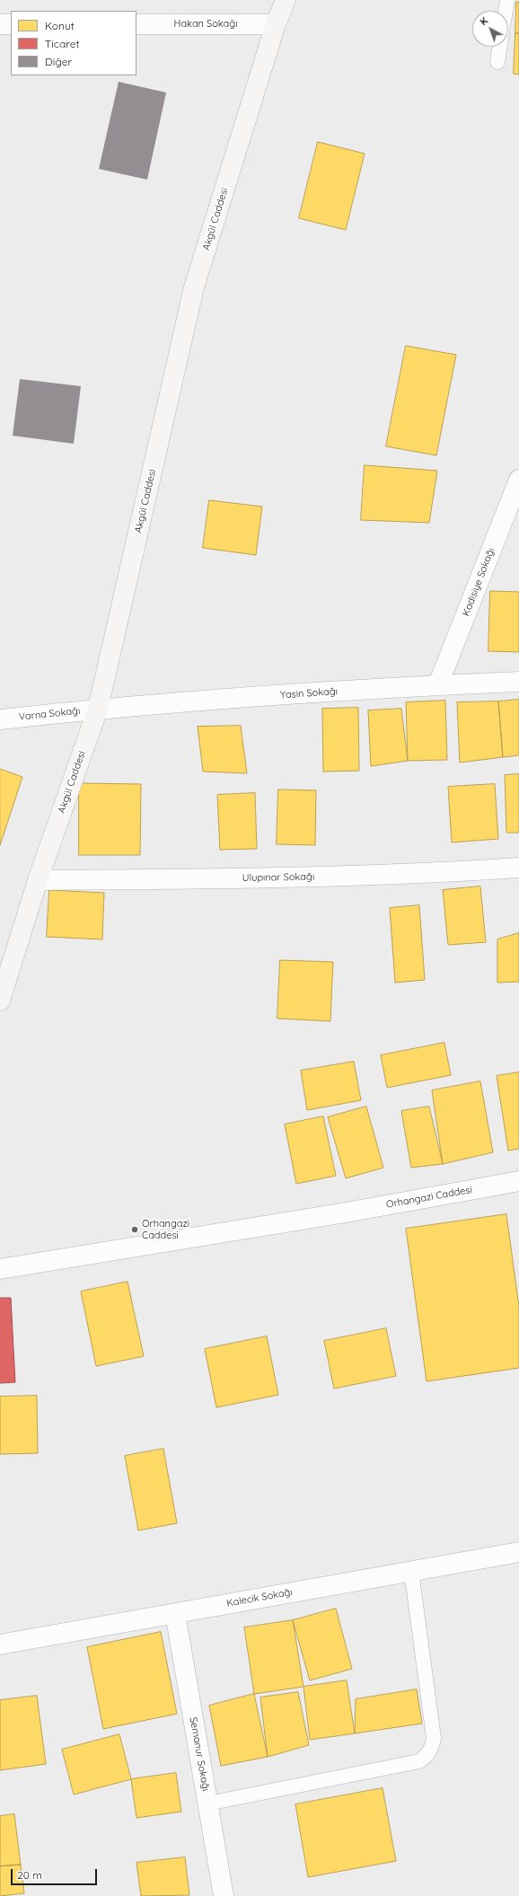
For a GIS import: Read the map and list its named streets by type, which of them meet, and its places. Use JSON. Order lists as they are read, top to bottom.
{
  "streets": {
    "street": [
      "Hakan Sokağı",
      "Akgül Caddesi",
      "Kadisiye Sokağı",
      "Yasin Sokağı",
      "Varna Sokağı",
      "Ulupınar Sokağı",
      "Orhangazi Caddesi",
      "Kalecik Sokağı",
      "Semanur Sokağı"
    ]
  },
  "crossings": [
    ["Hakan Sokağı", "Akgül Caddesi"],
    ["Akgül Caddesi", "Yasin Sokağı"],
    ["Akgül Caddesi", "Varna Sokağı"],
    ["Akgül Caddesi", "Ulupınar Sokağı"],
    ["Kadisiye Sokağı", "Yasin Sokağı"],
    ["Yasin Sokağı", "Varna Sokağı"],
    ["Kalecik Sokağı", "Semanur Sokağı"]
  ],
  "places": ["Orhangazi Caddesi"],
  "legend": ["Konut", "Ticaret", "Diğer"],
  "scale_bar": "20 m",
  "north": "top left"
}
